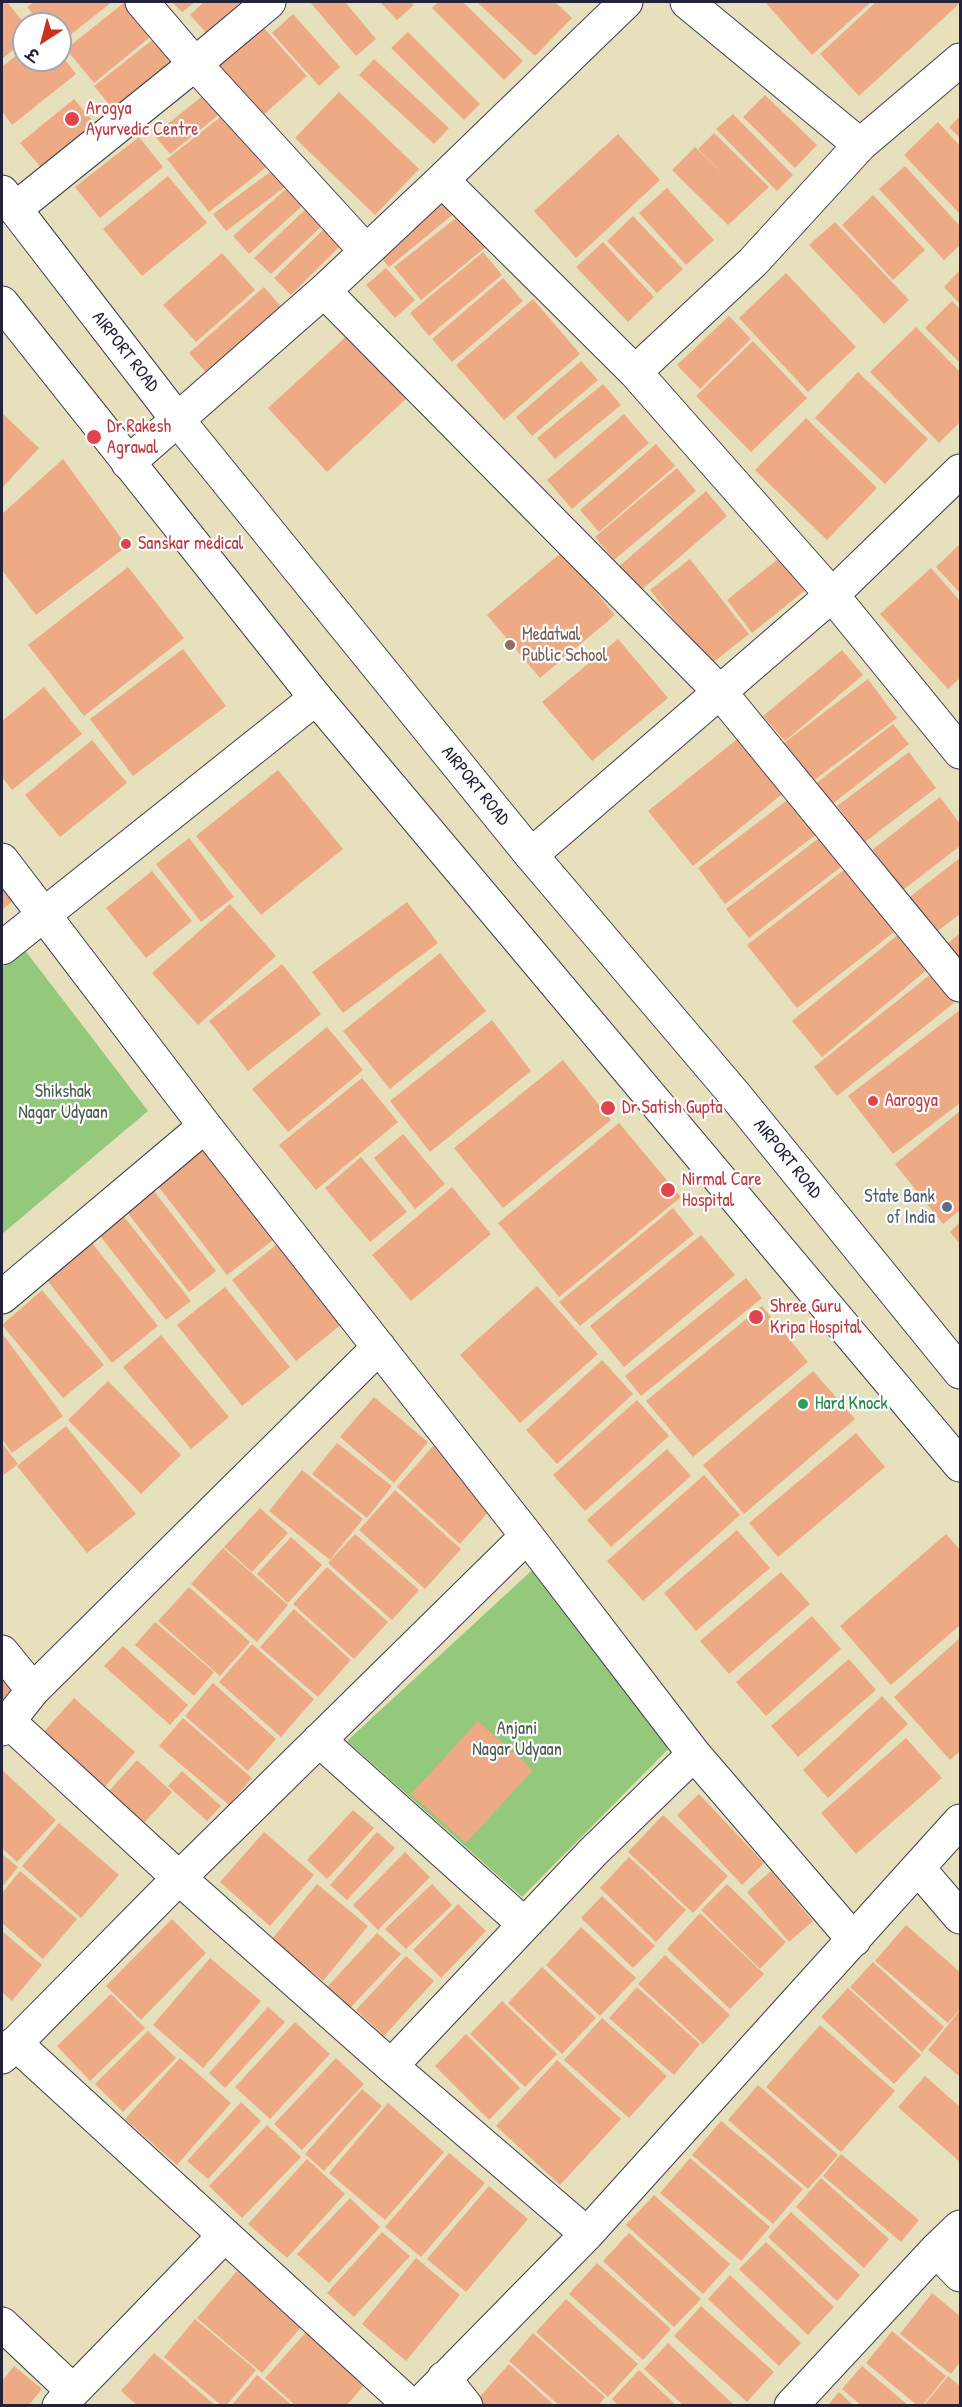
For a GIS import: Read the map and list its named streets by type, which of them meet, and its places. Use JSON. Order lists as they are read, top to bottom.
{
  "streets": {
    "street": ["AIRPORT ROAD"]
  },
  "parks": ["Shikshak Nagar Udyaan", "Anjani Nagar Udyaan"],
  "places": [
    "Arogya Ayurvedic Centre",
    "Dr Rakesh Agrawal",
    "Sanskar medical",
    "Medatwal Public School",
    "Aarogya",
    "Dr Satish Gupta",
    "Nirmal Care Hospital",
    "State Bank of India",
    "Shree Guru Kripa Hospital",
    "Hard Knock"
  ],
  "north": "bottom left"
}
